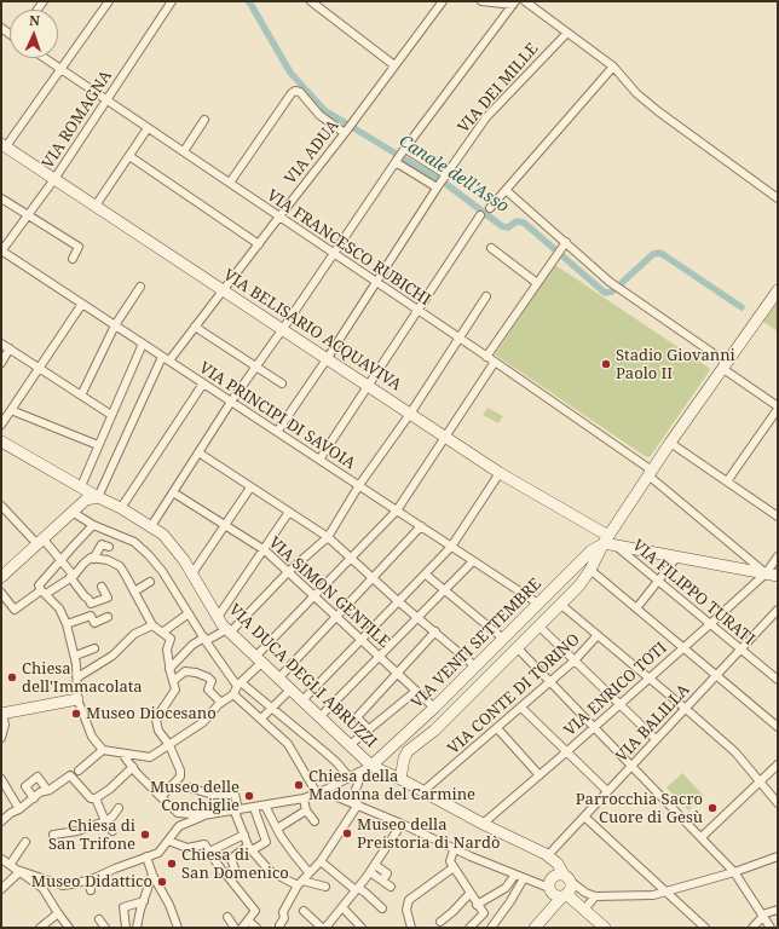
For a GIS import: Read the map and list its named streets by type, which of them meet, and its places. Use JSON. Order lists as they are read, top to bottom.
{
  "streets": {
    "street": [
      "VIA DEI MILLE",
      "VIA ROMAGNA",
      "VIA ADUA",
      "VIA FRANCESCO RUBICHI",
      "VIA BELISARIO ACQUAVIVA",
      "VIA PRINCIPI DI SAVOIA",
      "VIA SIMON GENTILE",
      "VIA FILIPPO TURATI",
      "VIA VENTI SETTEMBRE",
      "VIA DUCA DEGLI ABRUZZI",
      "VIA ENRICO TOTI",
      "VIA CONTE DI TORINO",
      "VIA BALILLA"
    ]
  },
  "crossings": [
    ["VIA DEI MILLE", "VIA FRANCESCO RUBICHI"],
    ["VIA DEI MILLE", "VIA BELISARIO ACQUAVIVA"],
    ["VIA DEI MILLE", "VIA PRINCIPI DI SAVOIA"],
    ["VIA ROMAGNA", "VIA FRANCESCO RUBICHI"],
    ["VIA ROMAGNA", "VIA BELISARIO ACQUAVIVA"],
    ["VIA ROMAGNA", "VIA PRINCIPI DI SAVOIA"],
    ["VIA ADUA", "VIA FRANCESCO RUBICHI"],
    ["VIA ADUA", "VIA BELISARIO ACQUAVIVA"],
    ["VIA ADUA", "VIA PRINCIPI DI SAVOIA"],
    ["VIA ADUA", "VIA DUCA DEGLI ABRUZZI"],
    ["VIA FRANCESCO RUBICHI", "VIA VENTI SETTEMBRE"],
    ["VIA FRANCESCO RUBICHI", "VIA ENRICO TOTI"],
    ["VIA BELISARIO ACQUAVIVA", "VIA FILIPPO TURATI"],
    ["VIA BELISARIO ACQUAVIVA", "VIA VENTI SETTEMBRE"],
    ["VIA PRINCIPI DI SAVOIA", "VIA VENTI SETTEMBRE"],
    ["VIA SIMON GENTILE", "VIA VENTI SETTEMBRE"],
    ["VIA FILIPPO TURATI", "VIA VENTI SETTEMBRE"],
    ["VIA FILIPPO TURATI", "VIA ENRICO TOTI"],
    ["VIA FILIPPO TURATI", "VIA BALILLA"],
    ["VIA VENTI SETTEMBRE", "VIA DUCA DEGLI ABRUZZI"],
    ["VIA DUCA DEGLI ABRUZZI", "VIA ENRICO TOTI"],
    ["VIA DUCA DEGLI ABRUZZI", "VIA CONTE DI TORINO"],
    ["VIA DUCA DEGLI ABRUZZI", "VIA BALILLA"]
  ],
  "water": ["Canale dell'Asso"],
  "places": [
    "Stadio Giovanni Paolo II",
    "Chiesa dell'Immacolata",
    "Museo Diocesano",
    "Chiesa della Madonna del Carmine",
    "Museo delle Conchiglie",
    "Parrocchia Sacro Cuore di Gesù",
    "Museo della Preistoria di Nardò",
    "Chiesa di San Trifone",
    "Chiesa di San Domenico",
    "Museo Didattico"
  ],
  "north": "top"
}
